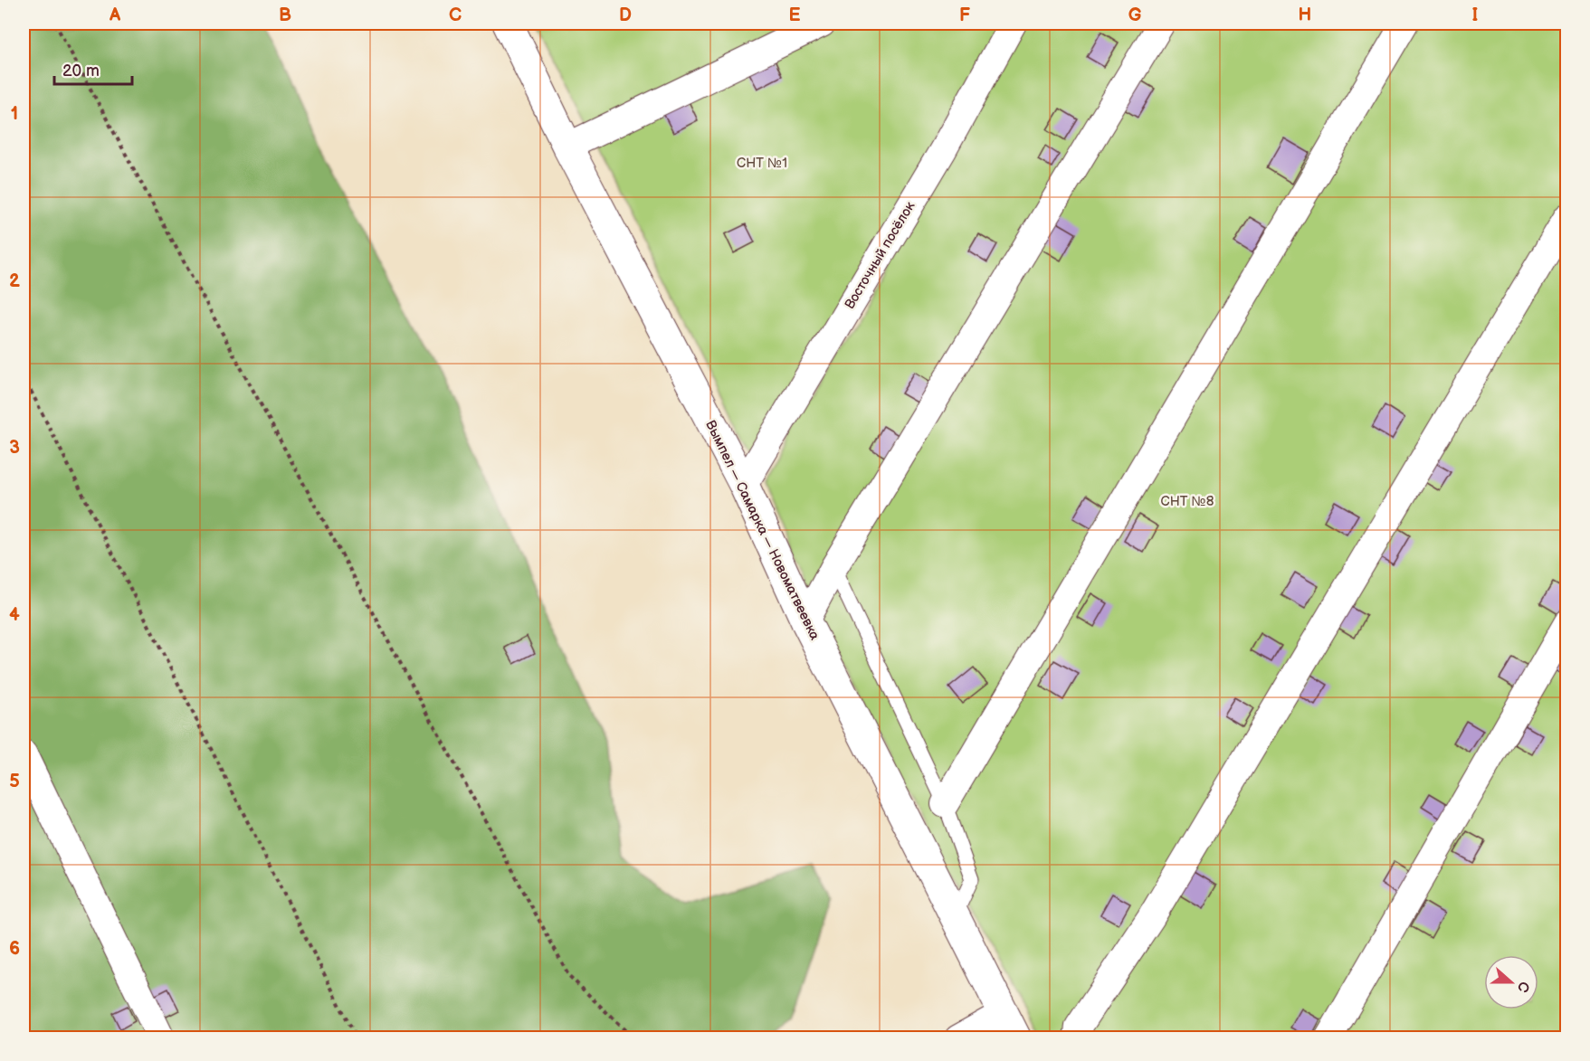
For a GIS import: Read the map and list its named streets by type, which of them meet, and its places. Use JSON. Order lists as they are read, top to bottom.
{
  "streets": {
    "main road": ["Вымпел — Самарка — Новоматвеевка"],
    "street": ["Восточный посёлок"]
  },
  "crossings": [
    ["Восточный посёлок", "Вымпел — Самарка — Новоматвеевка"]
  ],
  "parks": ["СНТ №1", "СНТ №8"],
  "scale_bar": "20 m",
  "north": "right",
  "grid": {
    "columns": [
      "A",
      "B",
      "C",
      "D",
      "E",
      "F",
      "G",
      "H",
      "I"
    ],
    "rows": [
      "1",
      "2",
      "3",
      "4",
      "5",
      "6"
    ]
  }
}
